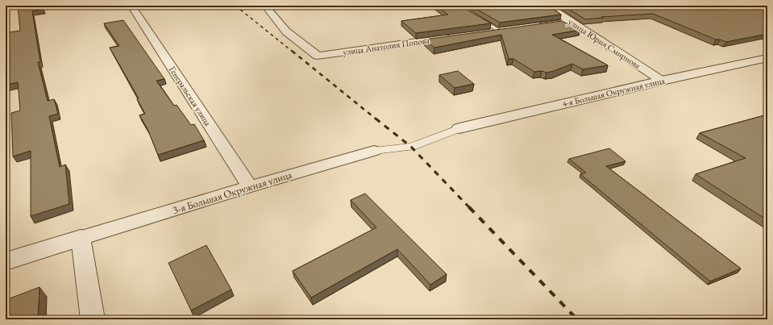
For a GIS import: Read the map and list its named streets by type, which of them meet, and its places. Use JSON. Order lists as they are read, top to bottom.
{
  "streets": {
    "street": [
      "улица Юрия Смирнова",
      "улица Анатолия Попова",
      "4-я Большая Окружная улица",
      "Генеральская улица",
      "3-я Большая Окружная улица"
    ]
  },
  "crossings": [
    ["улица Юрия Смирнова", "4-я Большая Окружная улица"],
    ["4-я Большая Окружная улица", "3-я Большая Окружная улица"],
    ["Генеральская улица", "3-я Большая Окружная улица"]
  ]
}
